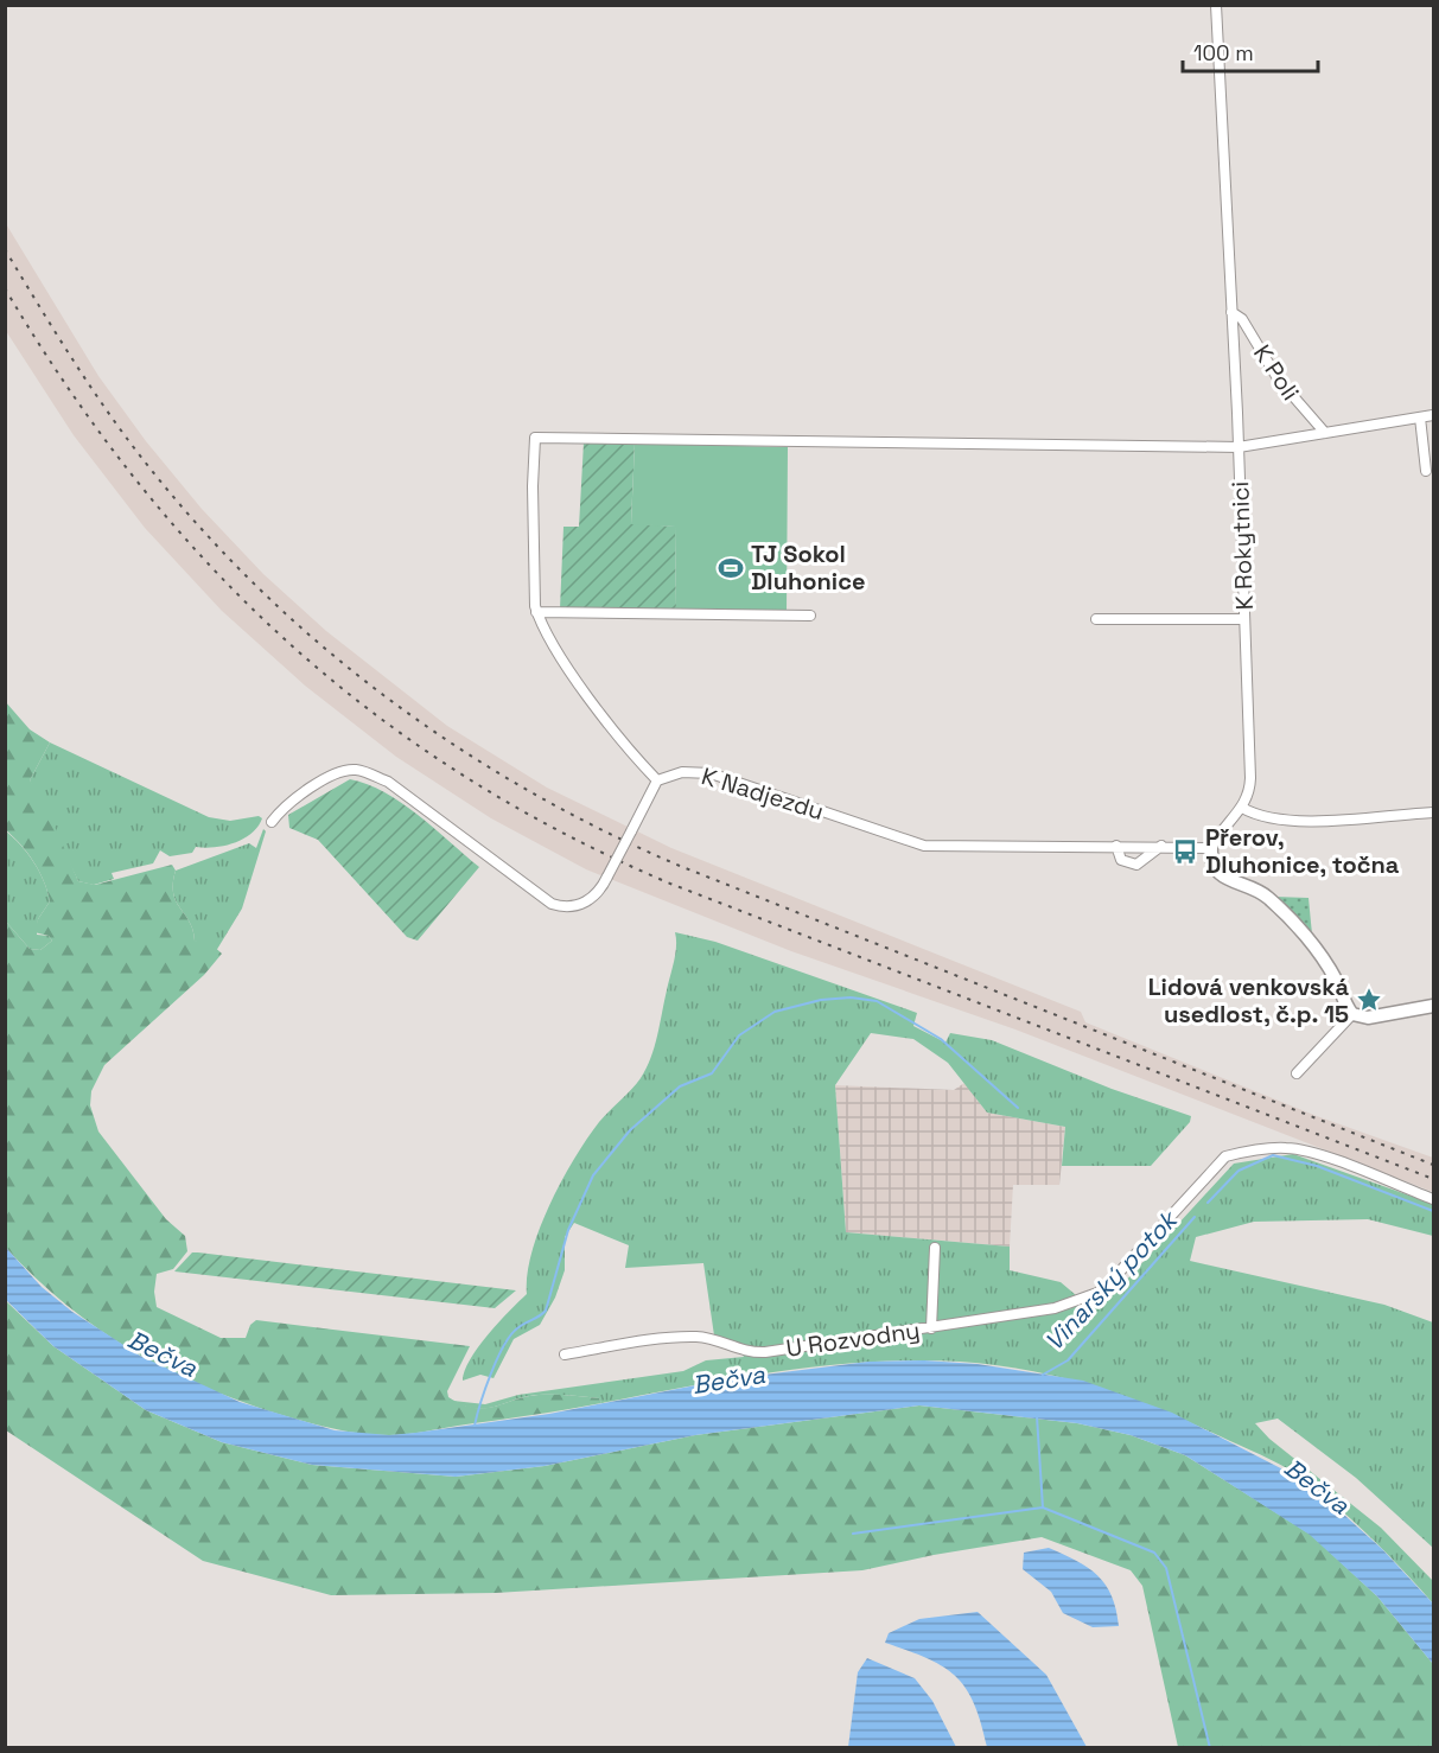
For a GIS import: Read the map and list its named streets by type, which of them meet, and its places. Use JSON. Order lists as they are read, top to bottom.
{
  "streets": {
    "street": [
      "K Poli",
      "K Rokytnici",
      "K Nadjezdu",
      "U Rozvodny"
    ]
  },
  "crossings": [
    ["K Poli", "K Rokytnici"],
    ["K Rokytnici", "K Nadjezdu"]
  ],
  "water": ["Vinarský potok", "Bečva"],
  "places": {
    "sports": ["TJ Sokol Dluhonice"],
    "bus stop": ["Přerov, Dluhonice, točna"],
    "place": ["Lidová venkovská usedlost, č.p. 15"]
  },
  "scale_bar": "100 m"
}
